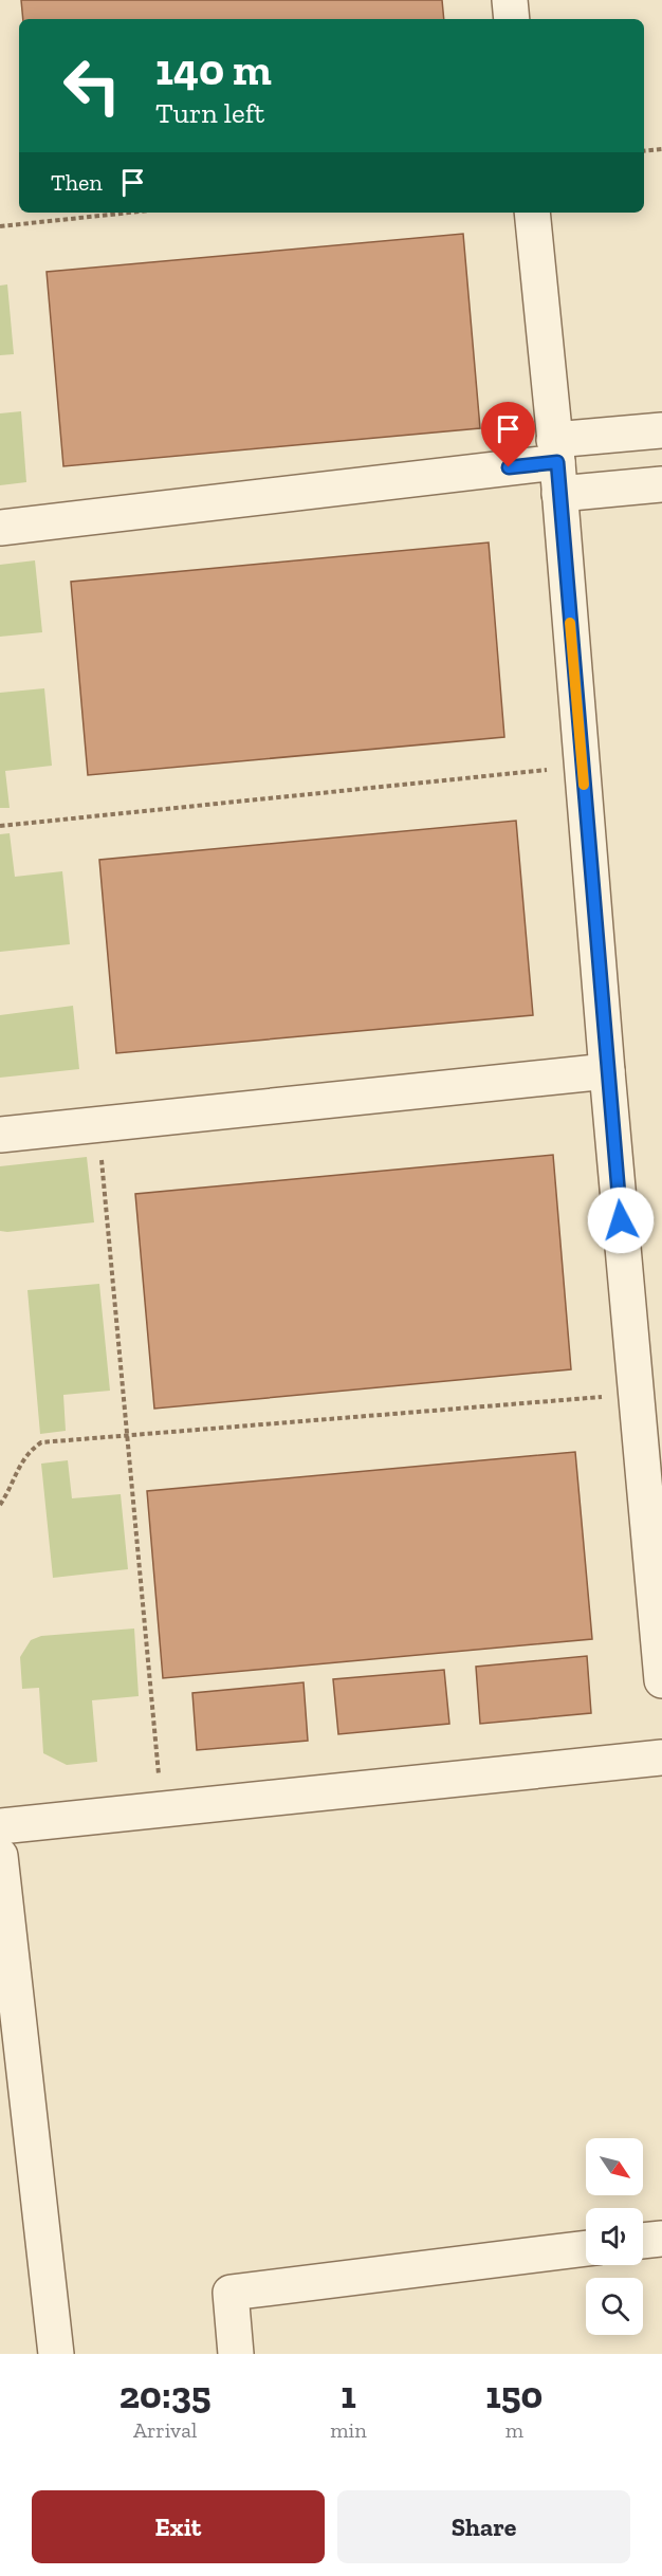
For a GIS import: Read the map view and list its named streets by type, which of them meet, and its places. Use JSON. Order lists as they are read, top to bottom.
{
  "north": "bottom right",
  "page": {
    "turn": ["140 m", "Turn left"],
    "then": "Then",
    "eta": [
      "20:35",
      "Arrival",
      "1",
      "min",
      "150",
      "m"
    ],
    "buttons": ["Exit", "Share"]
  }
}
